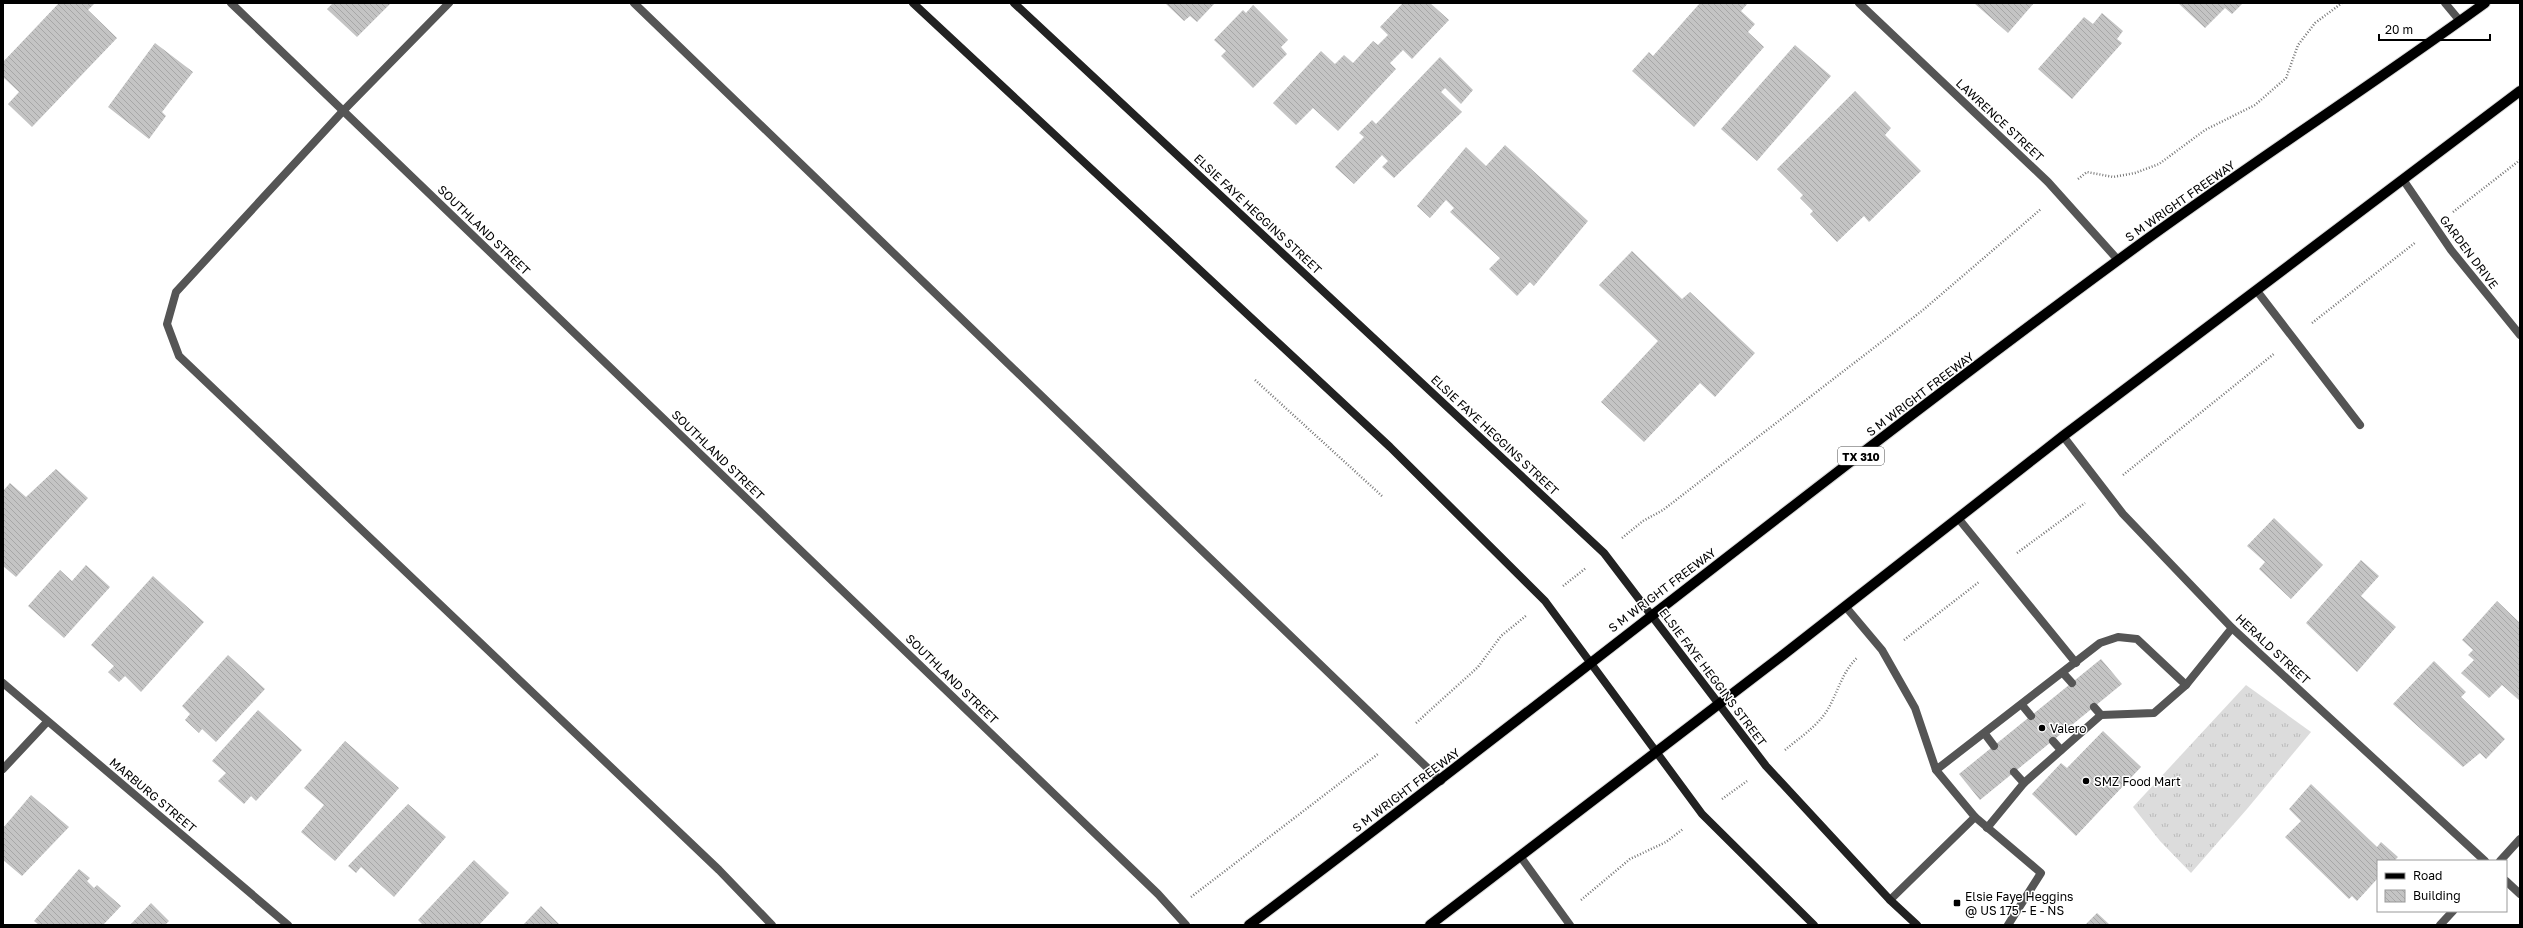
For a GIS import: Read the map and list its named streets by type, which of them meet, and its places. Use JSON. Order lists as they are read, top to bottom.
{
  "streets": {
    "main road": ["S M WRIGHT FREEWAY", "ELSIE FAYE HEGGINS STREET", "TX 310"],
    "street": [
      "LAWRENCE STREET",
      "SOUTHLAND STREET",
      "GARDEN DRIVE",
      "HERALD STREET",
      "MARBURG STREET"
    ]
  },
  "crossings": [
    ["LAWRENCE STREET", "S M WRIGHT FREEWAY"],
    ["S M WRIGHT FREEWAY", "ELSIE FAYE HEGGINS STREET"]
  ],
  "places": {
    "other": ["Valero", "SMZ Food Mart"],
    "transit": ["Elsie Faye Heggins @ US 175 - E - NS"]
  },
  "legend": ["Road", "Building"],
  "scale_bar": "20 m"
}
